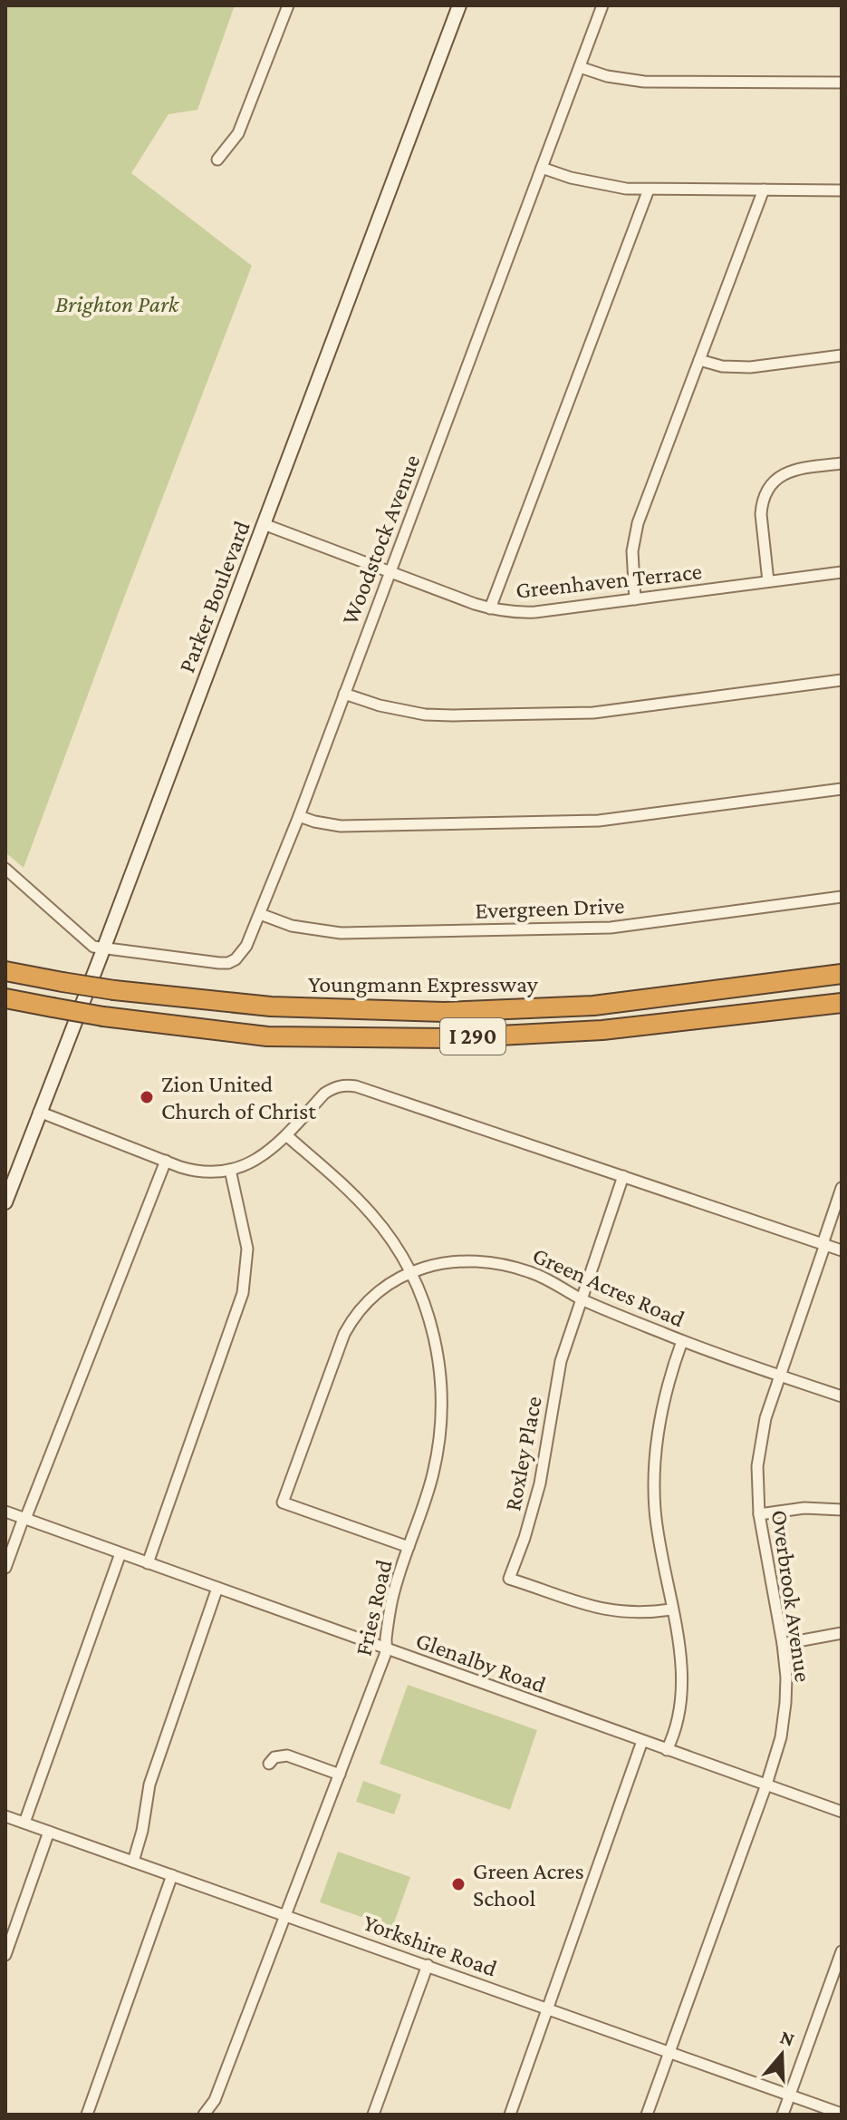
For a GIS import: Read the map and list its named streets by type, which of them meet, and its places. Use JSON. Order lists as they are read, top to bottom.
{
  "streets": {
    "highway": ["Youngmann Expressway", "I 290"],
    "street": [
      "Woodstock Avenue",
      "Greenhaven Terrace",
      "Parker Boulevard",
      "Evergreen Drive",
      "Green Acres Road",
      "Roxley Place",
      "Overbrook Avenue",
      "Fries Road",
      "Glenalby Road",
      "Yorkshire Road"
    ]
  },
  "crossings": [
    ["Woodstock Avenue", "Greenhaven Terrace"],
    ["Woodstock Avenue", "Parker Boulevard"],
    ["Woodstock Avenue", "Evergreen Drive"],
    ["Greenhaven Terrace", "Parker Boulevard"],
    ["Green Acres Road", "Roxley Place"],
    ["Green Acres Road", "Overbrook Avenue"],
    ["Green Acres Road", "Fries Road"],
    ["Overbrook Avenue", "Glenalby Road"],
    ["Overbrook Avenue", "Yorkshire Road"],
    ["Fries Road", "Glenalby Road"],
    ["Fries Road", "Yorkshire Road"]
  ],
  "parks": ["Brighton Park"],
  "places": ["Zion United Church of Christ", "Green Acres School"],
  "north": "top"
}
